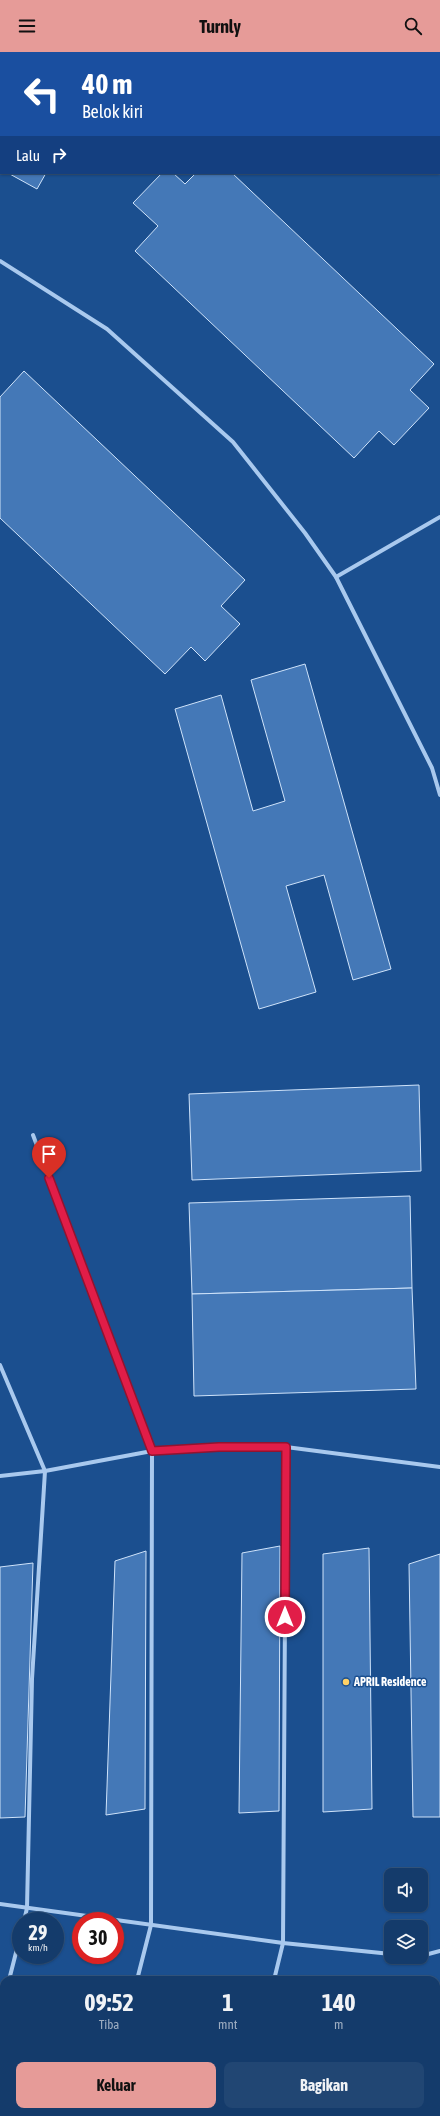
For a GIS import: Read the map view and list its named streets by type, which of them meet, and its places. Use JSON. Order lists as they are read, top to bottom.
{
  "places": ["APRIL Residence"],
  "page": {
    "header": "Turnly",
    "turn": ["40 m", "Belok kiri"],
    "then": "Lalu",
    "speed": "29 km/h",
    "limit": "30",
    "eta": [
      "09:52",
      "Tiba",
      "1",
      "mnt",
      "140",
      "m"
    ],
    "buttons": ["Keluar", "Bagikan"]
  }
}
